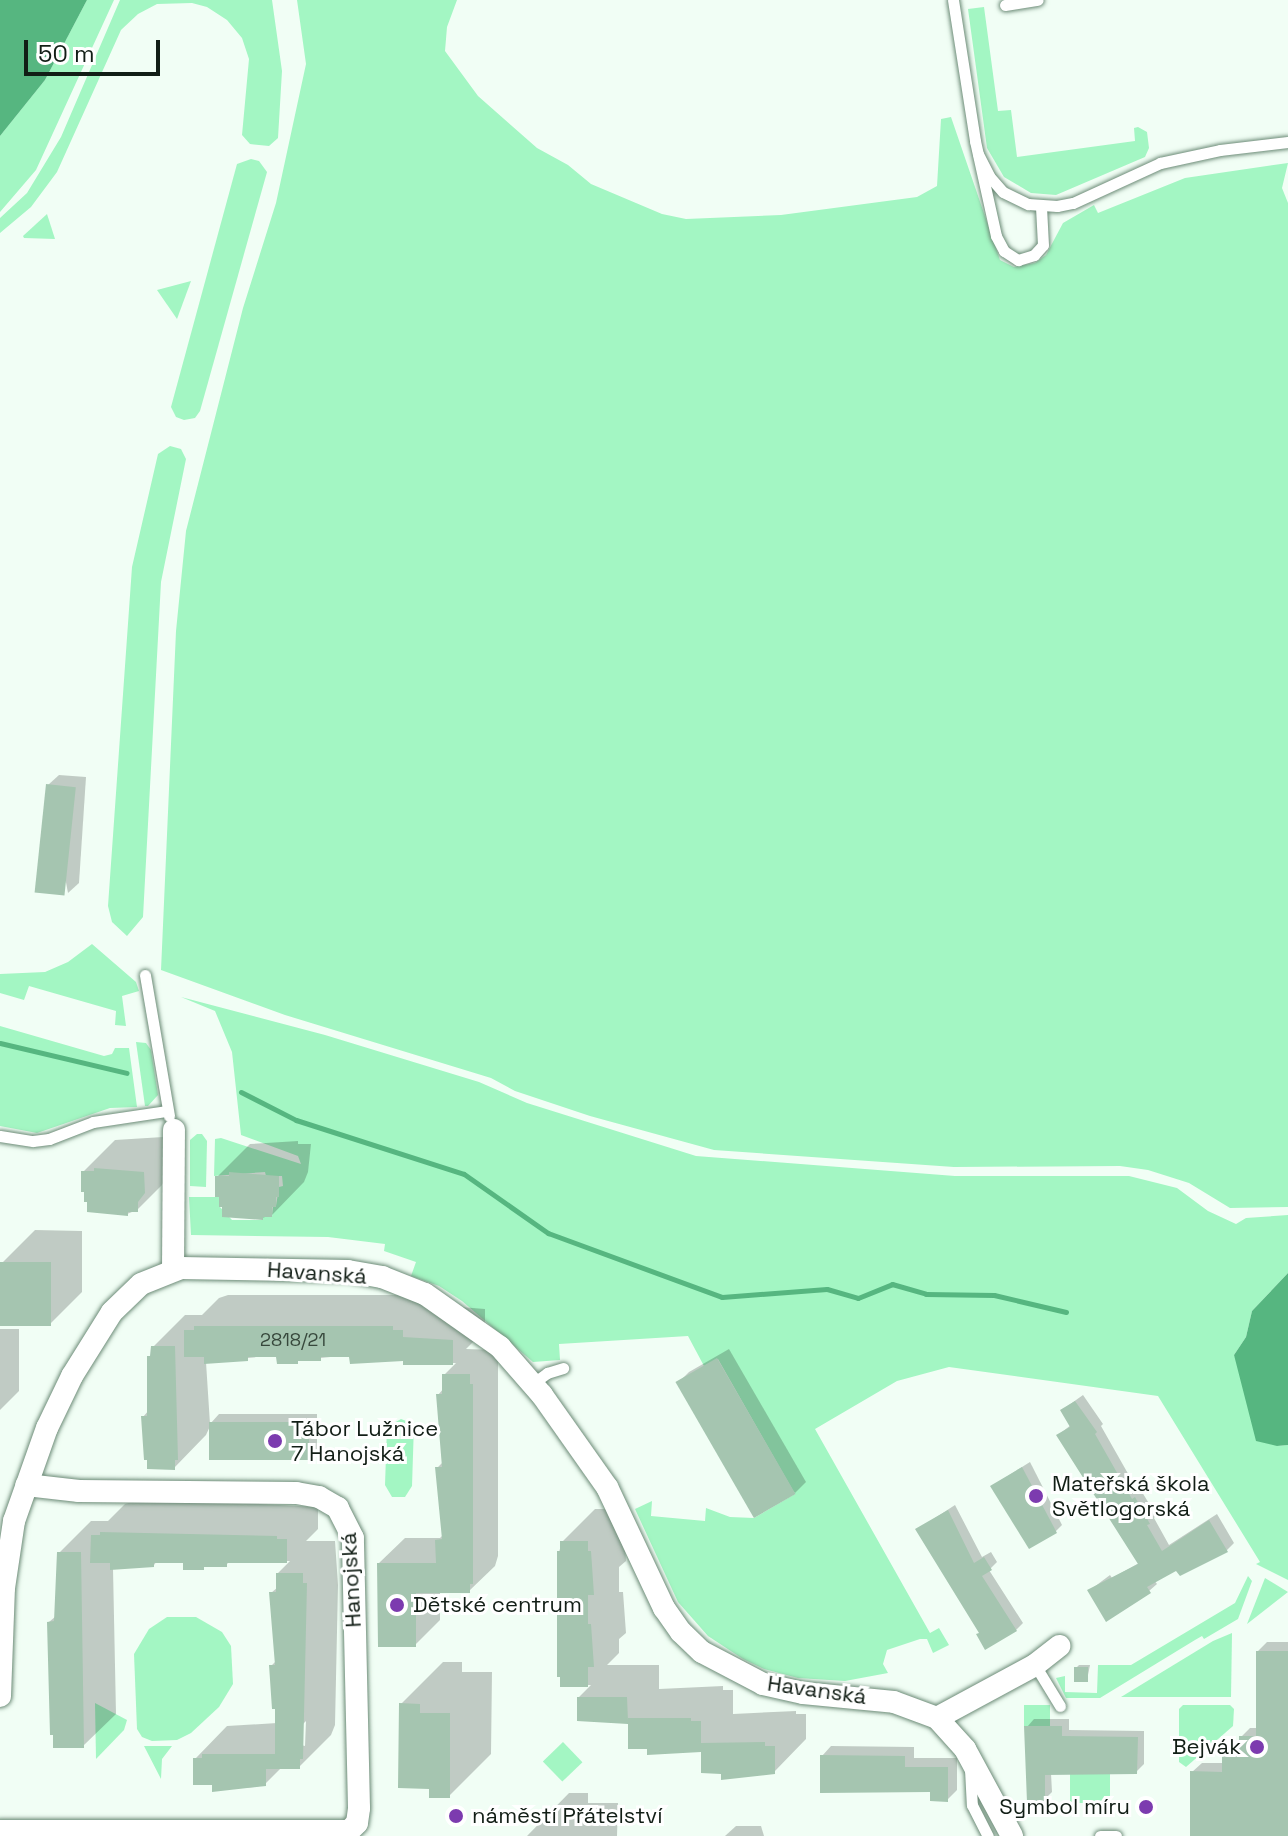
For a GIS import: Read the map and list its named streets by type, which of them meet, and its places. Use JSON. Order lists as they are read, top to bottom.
{
  "streets": {
    "street": ["Havanská", "Hanojská"]
  },
  "crossings": [
    ["Havanská", "Hanojská"]
  ],
  "places": [
    "Tábor Lužnice 7 Hanojská",
    "Mateřská škola Světlogorská",
    "Dětské centrum",
    "Bejvák",
    "Symbol míru",
    "náměstí Přátelství"
  ],
  "house_numbers": ["2818/21"],
  "scale_bar": "50 m"
}
